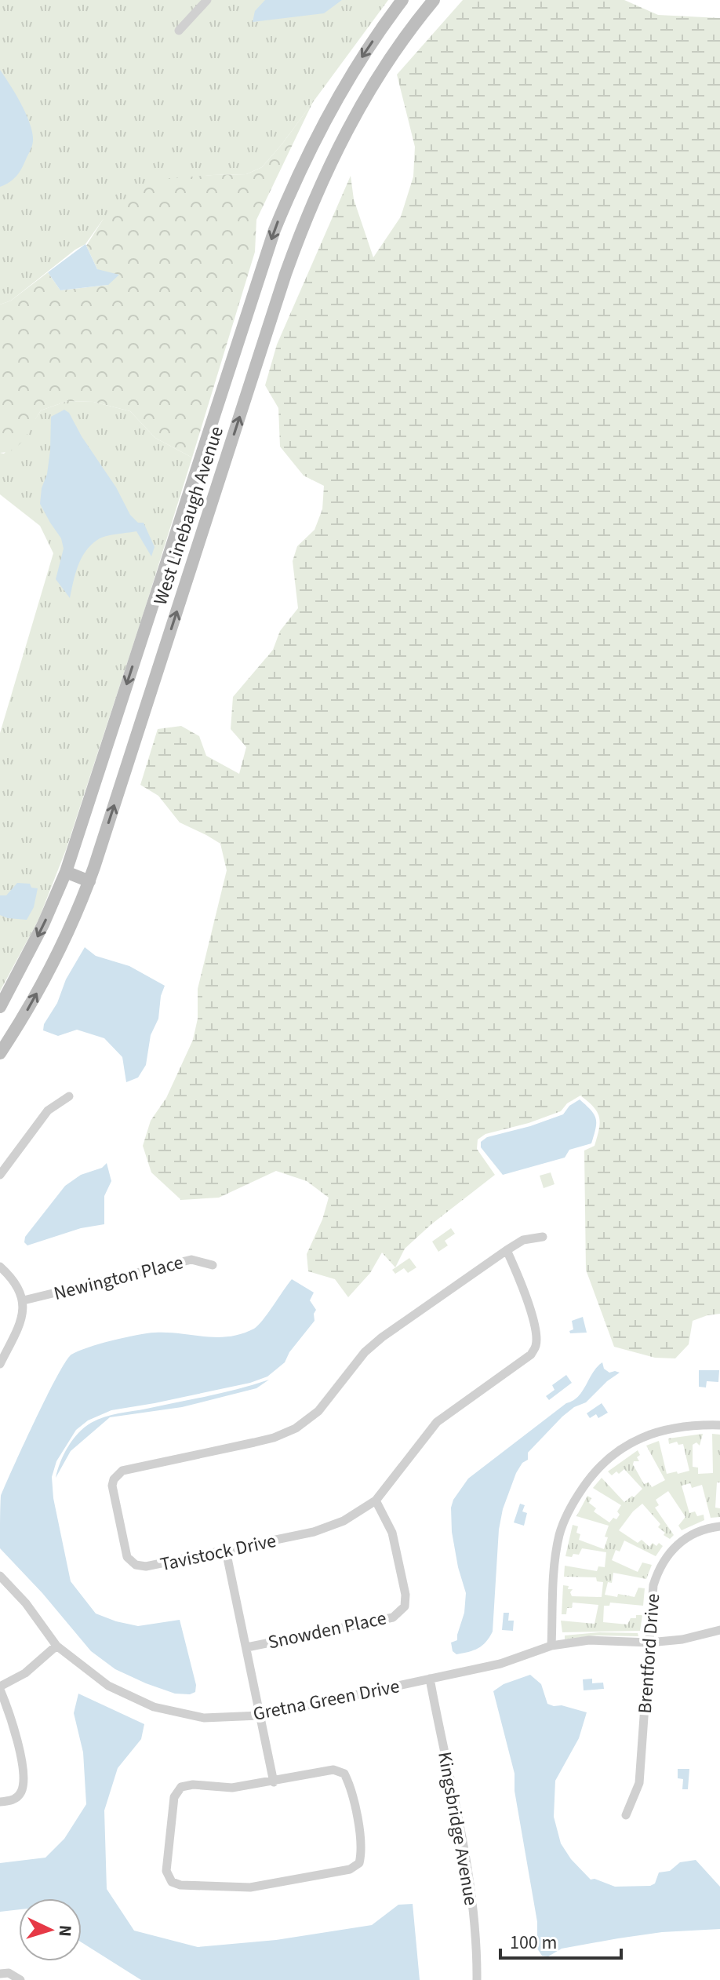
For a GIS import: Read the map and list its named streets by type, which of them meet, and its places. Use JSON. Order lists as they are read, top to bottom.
{
  "streets": {
    "main road": ["West Linebaugh Avenue"],
    "street": [
      "Newington Place",
      "Tavistock Drive",
      "Snowden Place",
      "Brentford Drive",
      "Gretna Green Drive",
      "Kingsbridge Avenue"
    ]
  },
  "crossings": [
    ["Tavistock Drive", "Snowden Place"],
    ["Brentford Drive", "Gretna Green Drive"],
    ["Gretna Green Drive", "Kingsbridge Avenue"]
  ],
  "scale_bar": "100 m",
  "north": "right"
}
